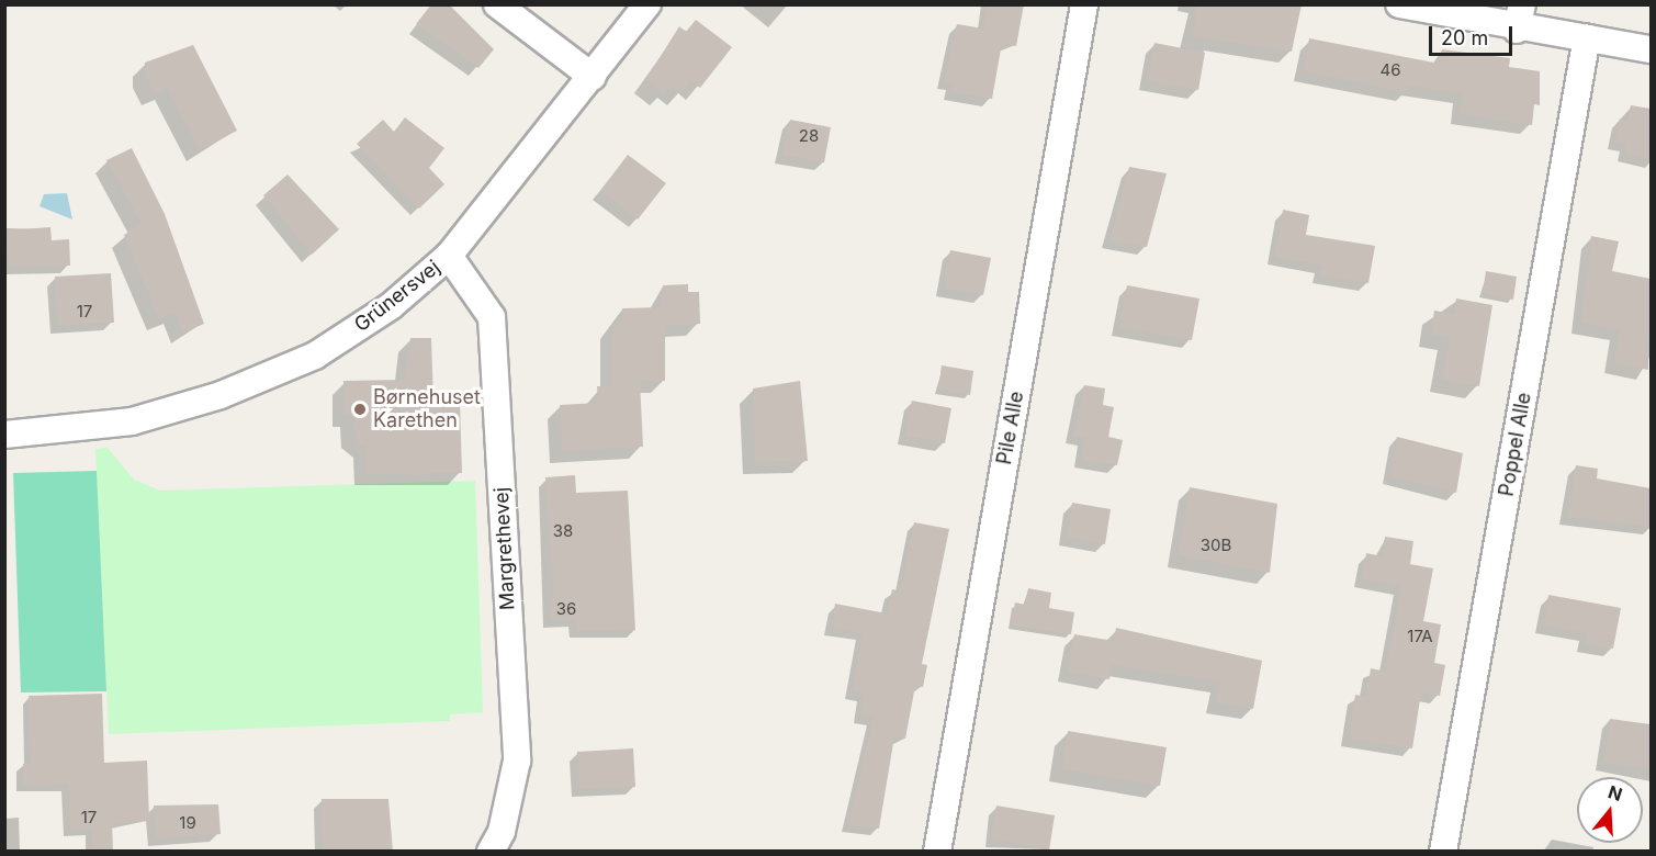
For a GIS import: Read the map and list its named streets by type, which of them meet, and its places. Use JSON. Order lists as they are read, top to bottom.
{
  "streets": {
    "street": [
      "Grünersvej",
      "Pile Alle",
      "Poppel Alle",
      "Margrethevej"
    ]
  },
  "crossings": [
    ["Grünersvej", "Margrethevej"]
  ],
  "places": ["Børnehuset Karethen"],
  "house_numbers": [
    "46",
    "28",
    "17",
    "38",
    "30B",
    "36",
    "17A",
    "17",
    "19"
  ],
  "scale_bar": "20 m",
  "north": "top"
}
